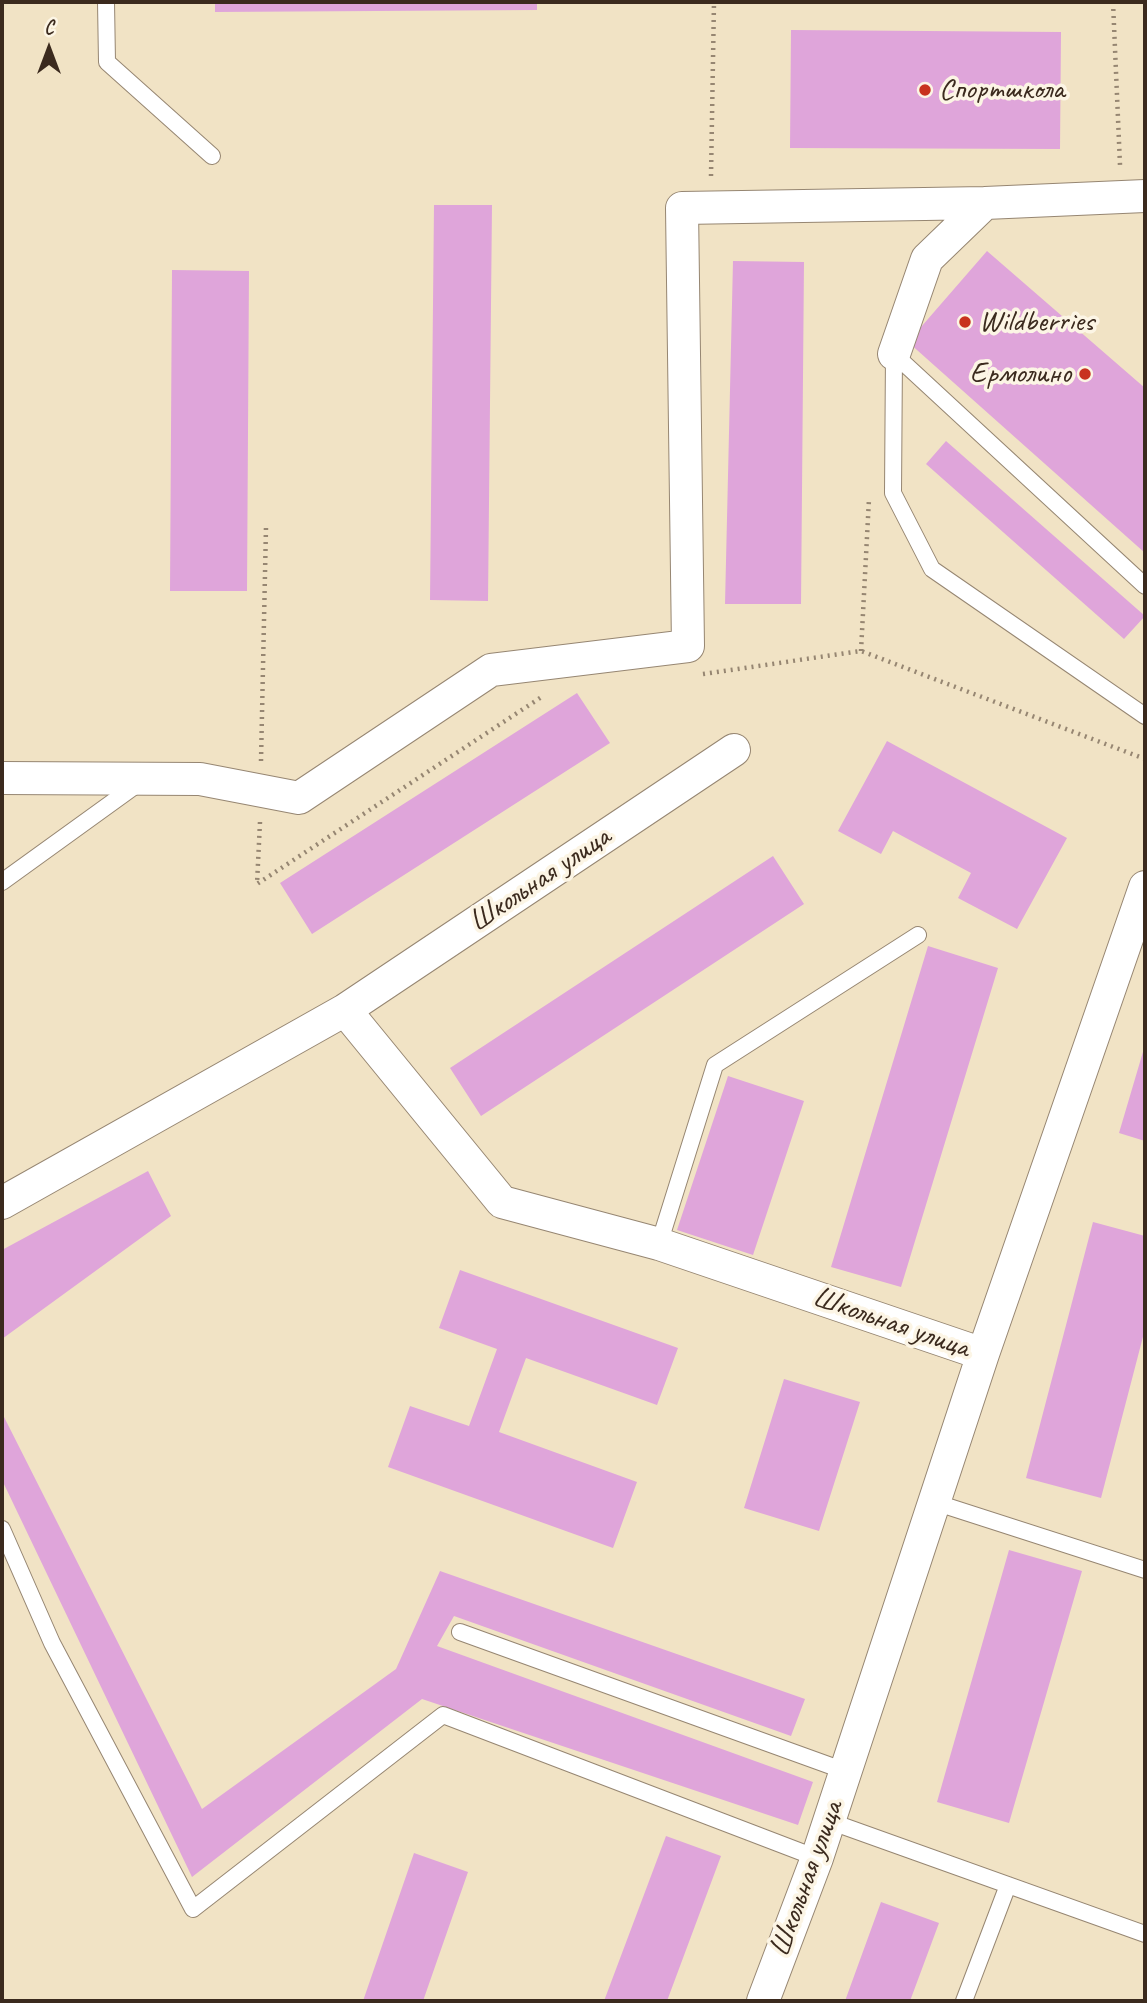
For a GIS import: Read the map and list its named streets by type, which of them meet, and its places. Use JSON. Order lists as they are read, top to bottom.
{
  "streets": {
    "street": ["Школьная улица"]
  },
  "places": ["Спортшкола", "Wildberries", "Ермолино"],
  "north": "top"
}
